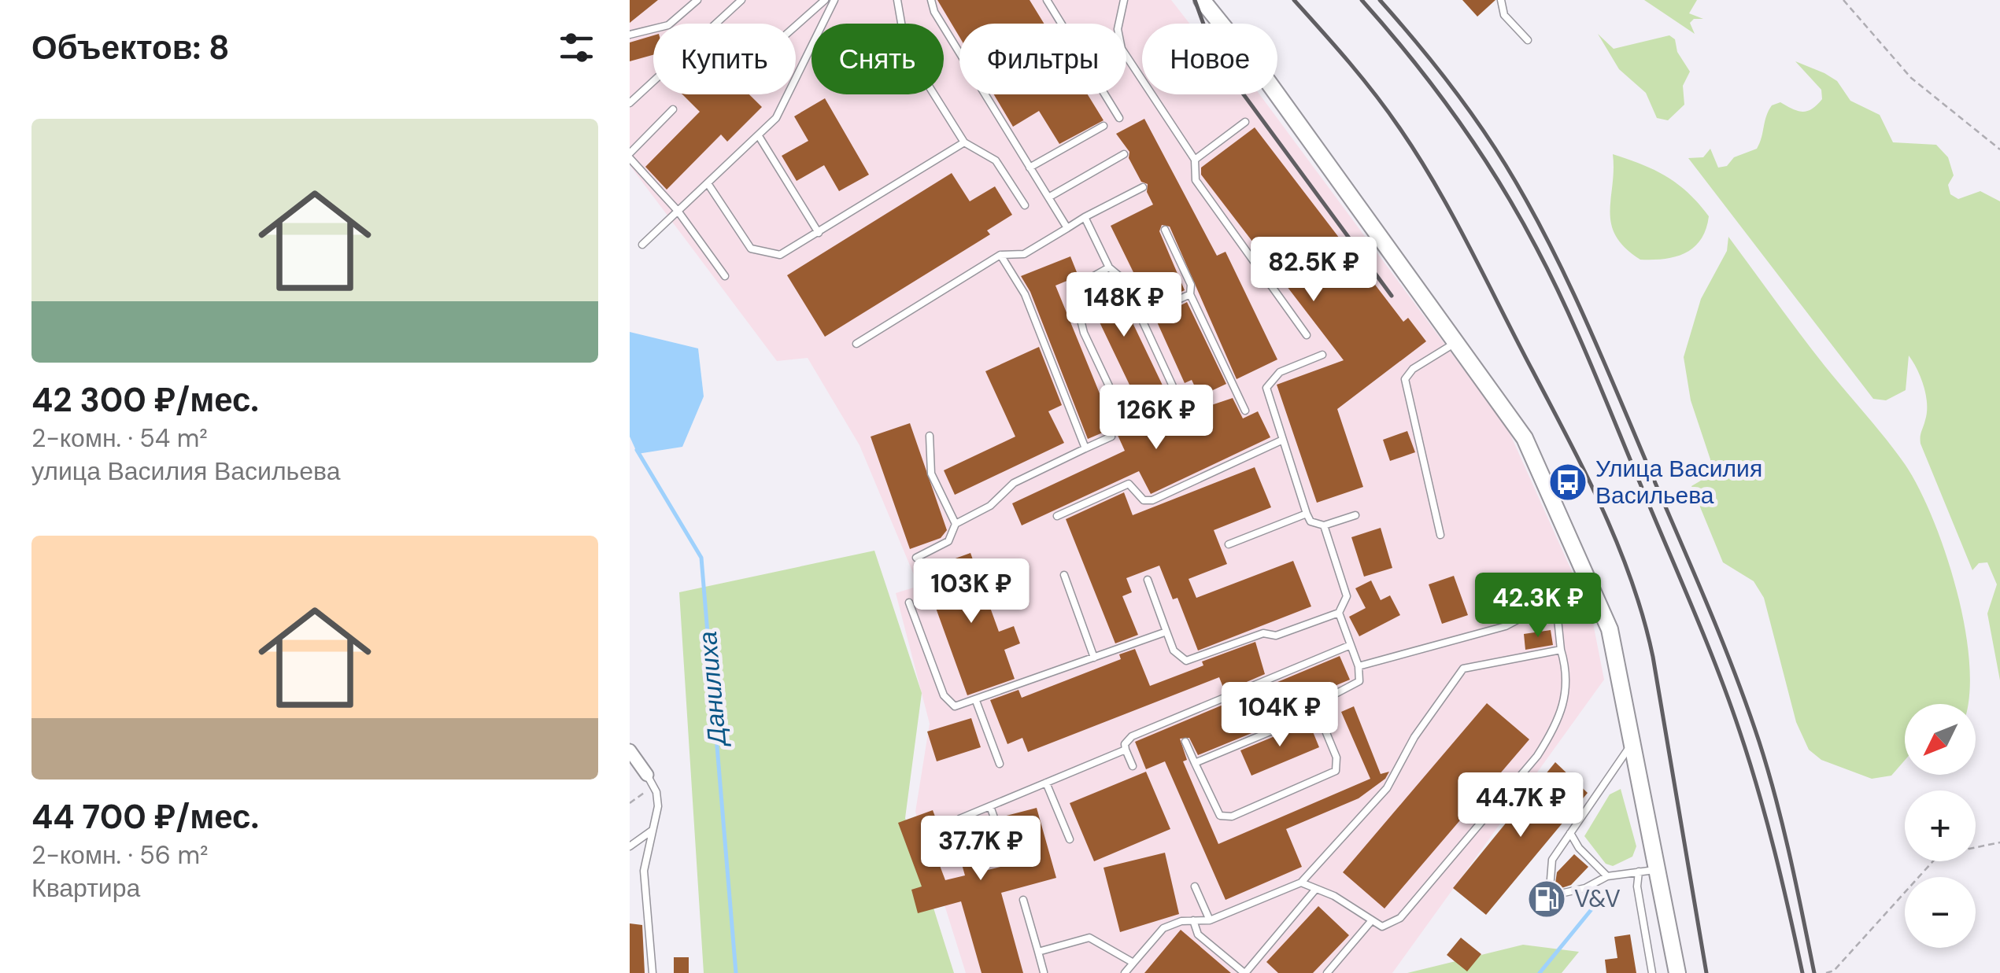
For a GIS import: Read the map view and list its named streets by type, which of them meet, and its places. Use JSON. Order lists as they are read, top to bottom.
{
  "water": ["Данилиха"],
  "places": {
    "bus stop": ["Улица Василия Васильева"],
    "fuel station": ["V&V"]
  },
  "north": "bottom left",
  "page": {
    "heading": "Объектов: 8",
    "chip": [
      "Купить",
      "Снять",
      "Фильтры",
      "Новое"
    ],
    "list": [
      {
        "name": "42 300 ₽/мес.",
        "note": "2-комн. · 54 m² · улица Василия Васильева"
      },
      {
        "name": "44 700 ₽/мес.",
        "note": "2-комн. · 56 m² · Квартира"
      }
    ],
    "price": [
      "82.5K ₽",
      "148K ₽",
      "126K ₽",
      "103K ₽",
      "42.3K ₽",
      "104K ₽",
      "44.7K ₽",
      "37.7K ₽"
    ],
    "map_buttons": ["+", "−"]
  }
}
